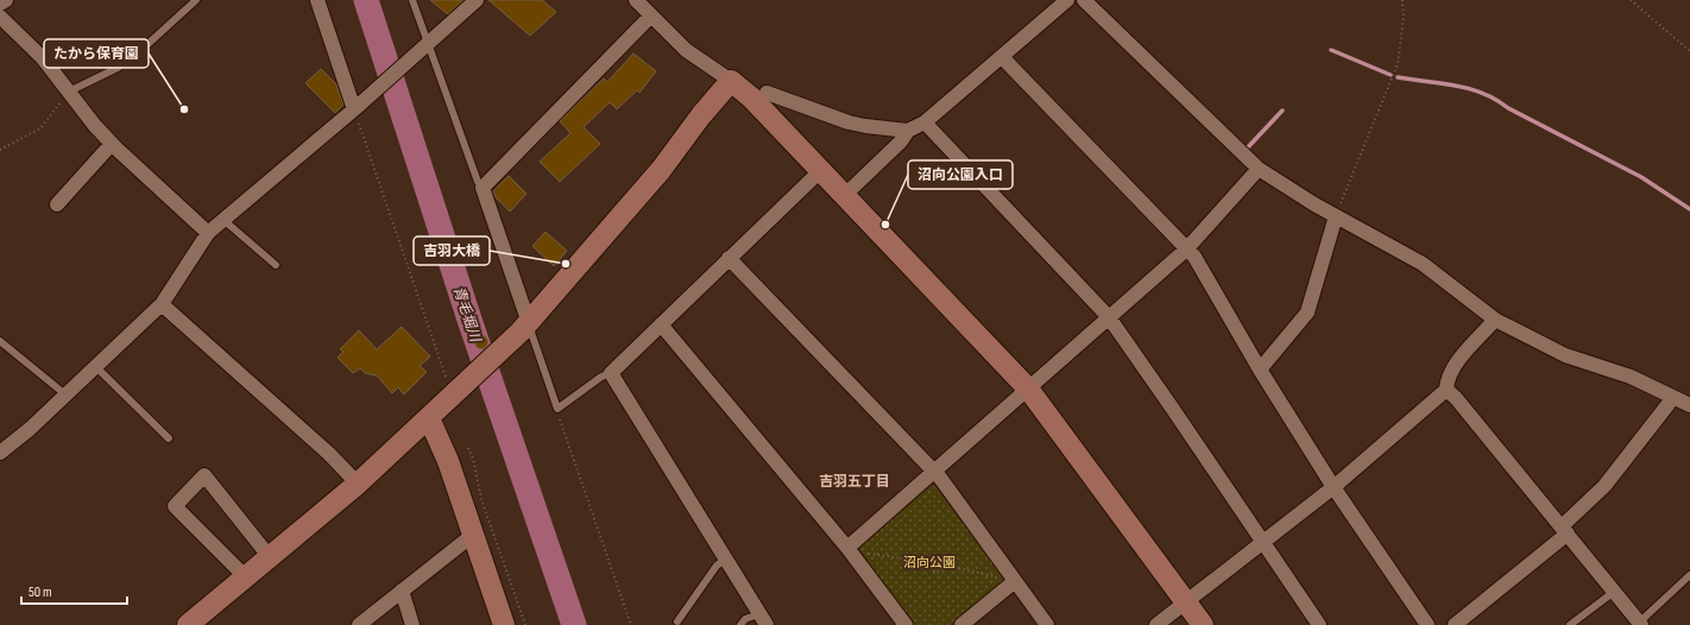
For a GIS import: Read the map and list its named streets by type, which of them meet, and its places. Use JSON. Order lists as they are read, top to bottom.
{
  "districts": ["吉羽五丁目"],
  "water": ["青毛堀川"],
  "parks": ["沼向公園"],
  "places": ["たから保育園", "沼向公園入口", "吉羽大橋"],
  "scale_bar": "50 m"
}
